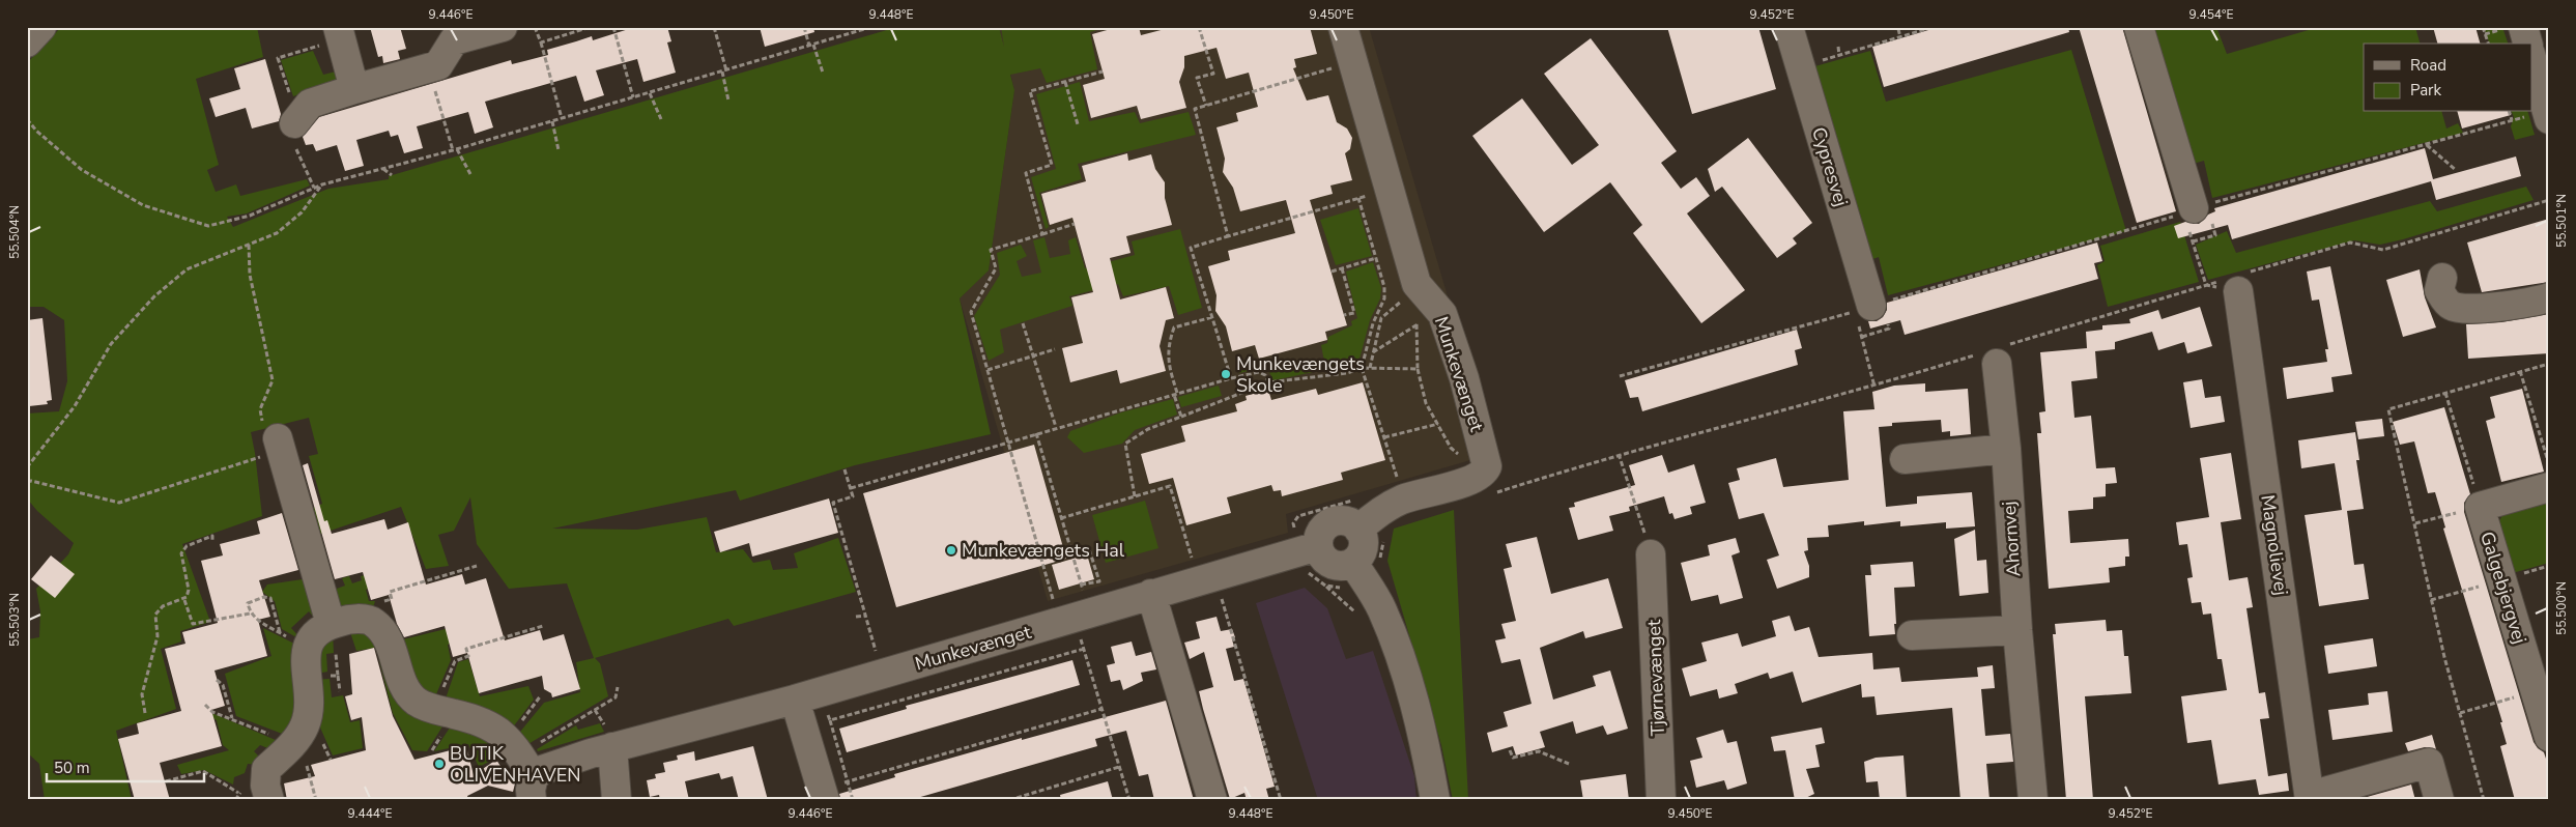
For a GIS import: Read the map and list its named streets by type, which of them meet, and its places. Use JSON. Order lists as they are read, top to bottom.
{
  "streets": {
    "street": [
      "Cypresvej",
      "Munkevænget",
      "Ahornvej",
      "Magnolievej",
      "Galgebjergvej",
      "Tjørnevænget"
    ]
  },
  "places": ["Munkevængets Skole", "Munkevængets Hal", "BUTIK OLIVENHAVEN"],
  "legend": ["Road", "Park"],
  "scale_bar": "50 m",
  "coordinates": [
    "9.446°E",
    "9.448°E",
    "9.450°E",
    "9.452°E",
    "9.454°E",
    "55.501°N",
    "55.504°N",
    "55.500°N",
    "55.503°N",
    "9.444°E"
  ]
}
